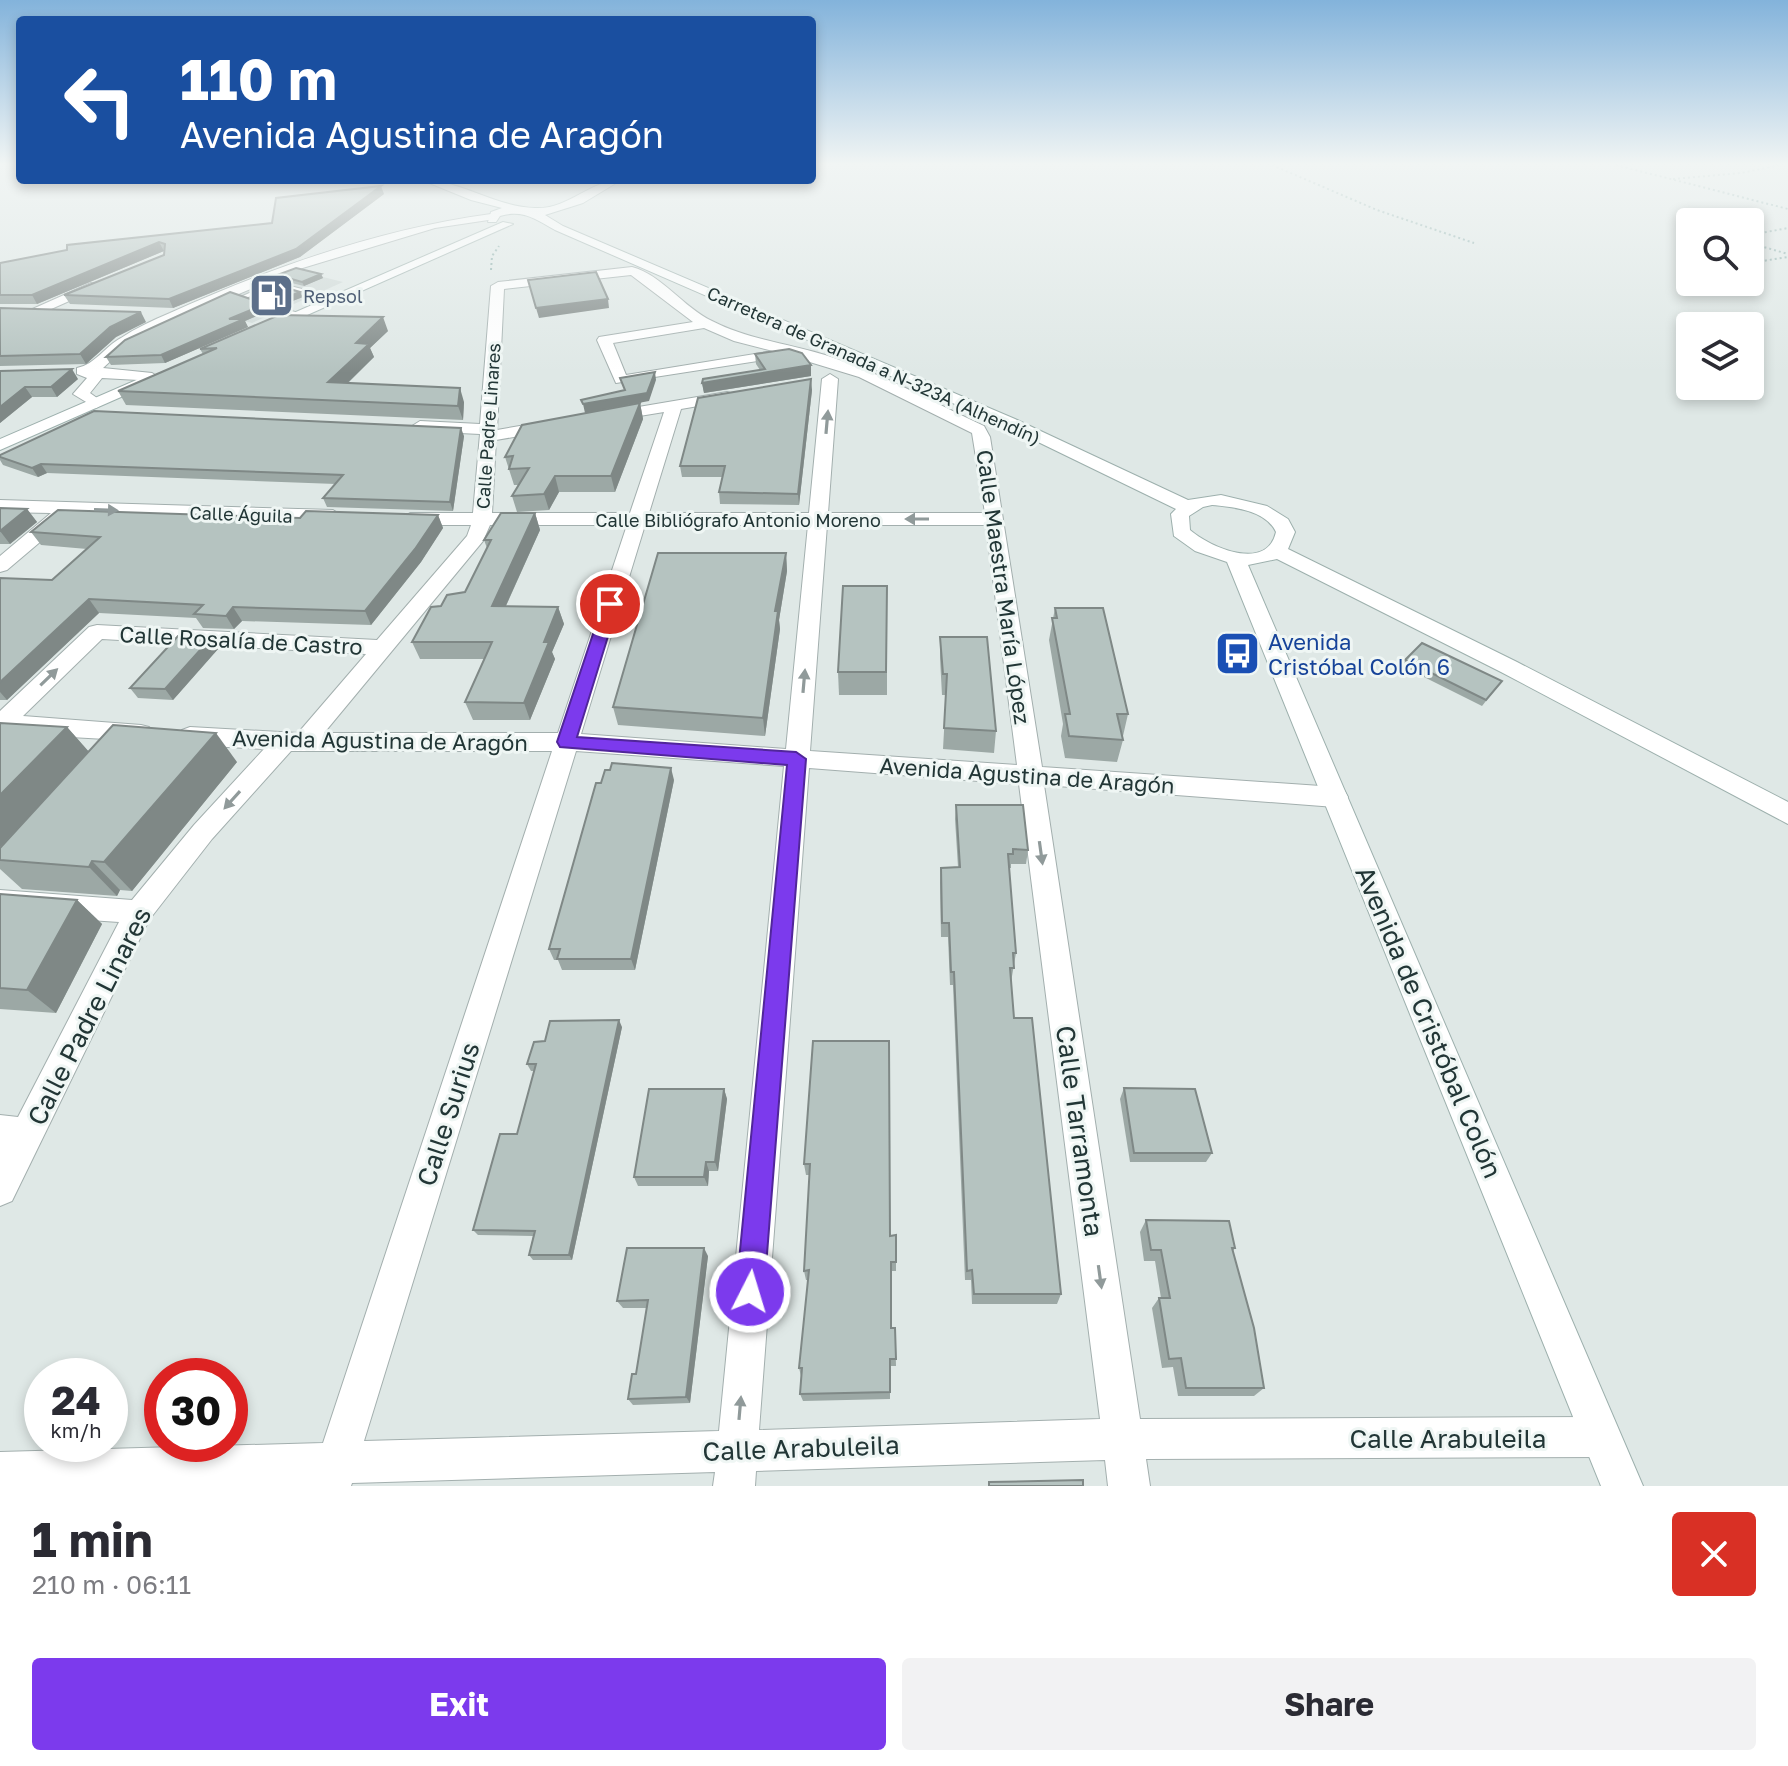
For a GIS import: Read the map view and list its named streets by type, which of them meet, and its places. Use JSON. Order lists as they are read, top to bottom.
{
  "streets": {
    "street": [
      "Carretera de Granada a N-323A (Alhendín)",
      "Calle Padre Linares",
      "Calle Águila",
      "Calle Bibliógrafo Antonio Moreno",
      "Calle Maestra María López",
      "Calle Rosalía de Castro",
      "Avenida Agustina de Aragón",
      "Avenida de Cristóbal Colón",
      "Calle Surius",
      "Calle Tarramonta",
      "Calle Arabuleila"
    ]
  },
  "crossings": [
    ["Calle Padre Linares", "Calle Bibliógrafo Antonio Moreno"],
    ["Calle Padre Linares", "Calle Rosalía de Castro"],
    ["Calle Padre Linares", "Avenida Agustina de Aragón"],
    ["Calle Bibliógrafo Antonio Moreno", "Calle Maestra María López"],
    ["Calle Bibliógrafo Antonio Moreno", "Calle Surius"],
    ["Calle Maestra María López", "Avenida Agustina de Aragón"],
    ["Calle Maestra María López", "Calle Tarramonta"],
    ["Calle Rosalía de Castro", "Avenida Agustina de Aragón"],
    ["Avenida Agustina de Aragón", "Avenida de Cristóbal Colón"],
    ["Avenida Agustina de Aragón", "Calle Surius"],
    ["Avenida Agustina de Aragón", "Calle Tarramonta"],
    ["Avenida de Cristóbal Colón", "Calle Arabuleila"],
    ["Calle Surius", "Calle Arabuleila"],
    ["Calle Tarramonta", "Calle Arabuleila"]
  ],
  "one_way": ["Calle Rosalía de Castro", "Calle Tarramonta"],
  "places": {
    "fuel station": ["Repsol"],
    "bus stop": ["Avenida Cristóbal Colón 6"]
  },
  "page": {
    "turn": ["110 m", "Avenida Agustina de Aragón"],
    "speed": "24 km/h",
    "limit": "30",
    "heading": ["1 min", "210 m · 06:11"],
    "buttons": ["Exit", "Share"]
  }
}
